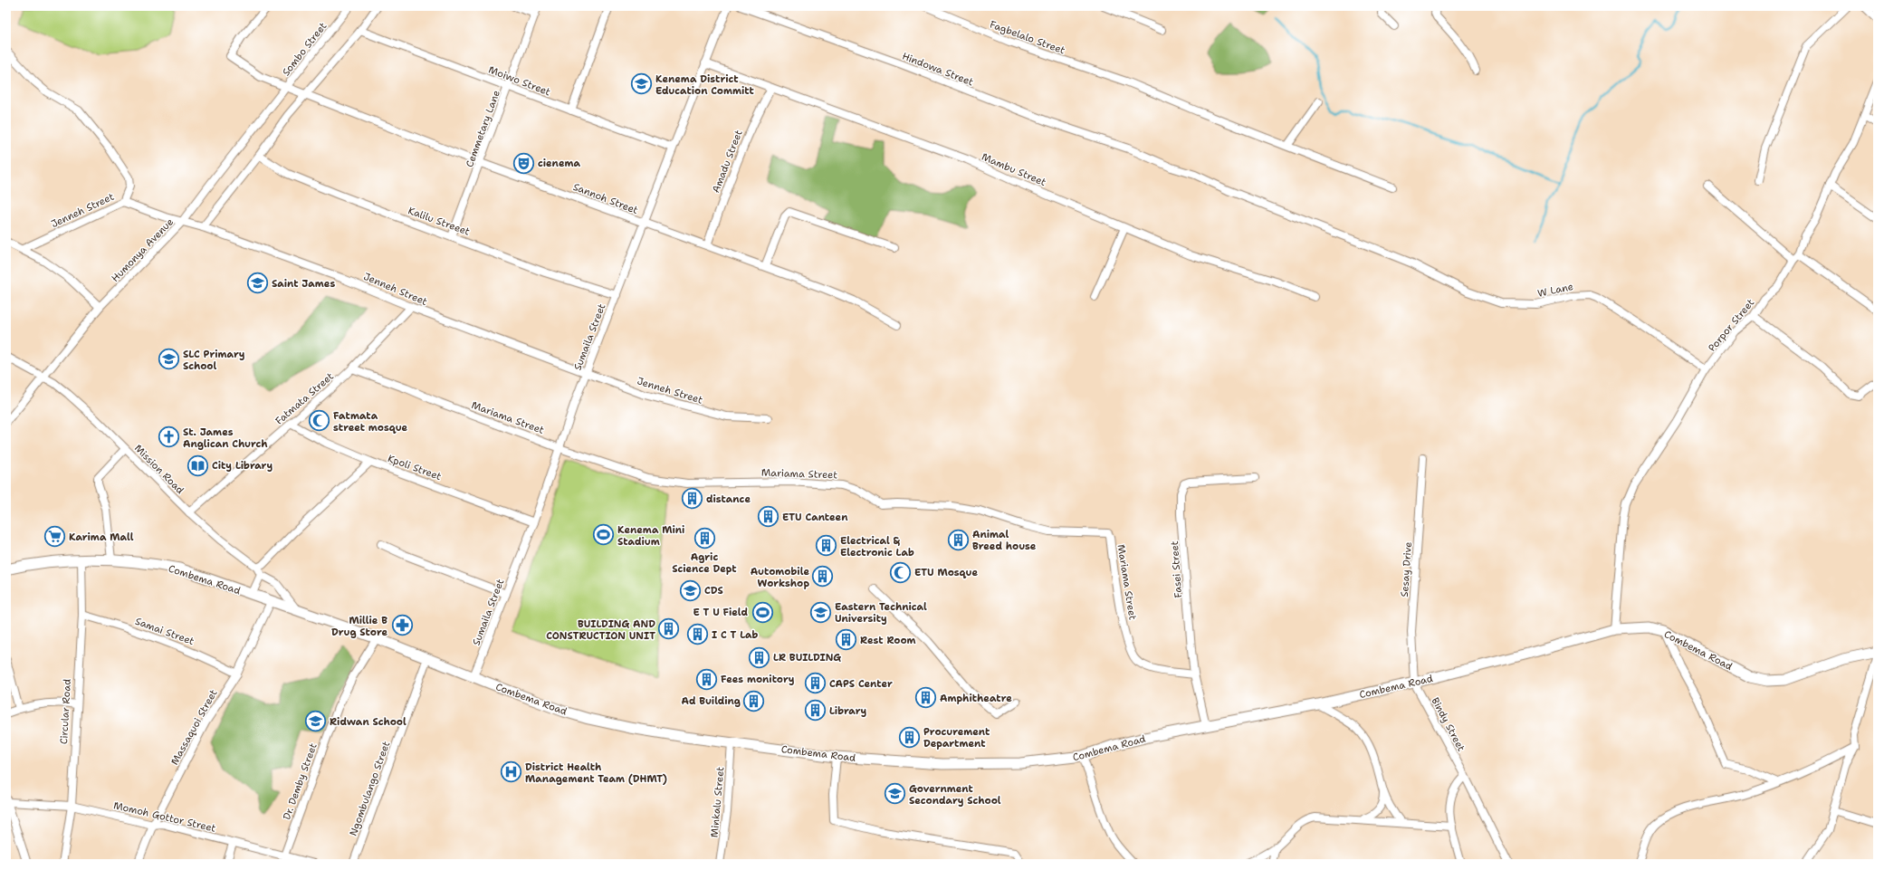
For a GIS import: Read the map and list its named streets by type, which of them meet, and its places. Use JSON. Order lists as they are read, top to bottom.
{
  "streets": {
    "street": [
      "Fagbelalo Street",
      "Sombo Street",
      "Hindowa Street",
      "Moiwo Street",
      "Cemmetary Lane",
      "Amadu Street",
      "Mambu Street",
      "Sannoh Street",
      "Jenneh Street",
      "Kalilu Streeet",
      "Humonya Avenue",
      "W Lane",
      "Porpor Street",
      "Sumaila Street",
      "Fatmata Street",
      "Mariama Street",
      "Kpoli Street",
      "Mission Road",
      "Fasei Street",
      "Sesay Drive",
      "Combema Road",
      "Samai Street",
      "Circular Road",
      "Bindy Street",
      "Massaquoi Street",
      "Dr. Demby Street",
      "Ngombulango Street",
      "Minkalu Street",
      "Momoh Gottor Street"
    ]
  },
  "crossings": [
    ["Sombo Street", "Sannoh Street"],
    ["Sombo Street", "Humonya Avenue"],
    ["Hindowa Street", "W Lane"],
    ["Moiwo Street", "Cemmetary Lane"],
    ["Moiwo Street", "Sumaila Street"],
    ["Cemmetary Lane", "Sannoh Street"],
    ["Cemmetary Lane", "Kalilu Streeet"],
    ["Amadu Street", "Mambu Street"],
    ["Amadu Street", "Sannoh Street"],
    ["Mambu Street", "Sumaila Street"],
    ["Sannoh Street", "Humonya Avenue"],
    ["Sannoh Street", "Sumaila Street"],
    ["Jenneh Street", "Humonya Avenue"],
    ["Jenneh Street", "Sumaila Street"],
    ["Jenneh Street", "Fatmata Street"],
    ["Kalilu Streeet", "Sumaila Street"],
    ["Humonya Avenue", "Mission Road"],
    ["W Lane", "Porpor Street"],
    ["Porpor Street", "Combema Road"],
    ["Sumaila Street", "Mariama Street"],
    ["Sumaila Street", "Kpoli Street"],
    ["Sumaila Street", "Combema Road"],
    ["Fatmata Street", "Mariama Street"],
    ["Fatmata Street", "Kpoli Street"],
    ["Fatmata Street", "Mission Road"],
    ["Mariama Street", "Fasei Street"],
    ["Fasei Street", "Combema Road"],
    ["Sesay Drive", "Combema Road"],
    ["Sesay Drive", "Bindy Street"],
    ["Combema Road", "Circular Road"],
    ["Combema Road", "Bindy Street"],
    ["Combema Road", "Massaquoi Street"],
    ["Combema Road", "Dr. Demby Street"],
    ["Combema Road", "Ngombulango Street"],
    ["Combema Road", "Minkalu Street"],
    ["Samai Street", "Circular Road"],
    ["Samai Street", "Massaquoi Street"],
    ["Circular Road", "Momoh Gottor Street"],
    ["Massaquoi Street", "Momoh Gottor Street"],
    ["Dr. Demby Street", "Momoh Gottor Street"]
  ],
  "places": {
    "school or university": [
      "Kenema District Education Committ",
      "Saint James",
      "SLC Primary School",
      "CDS",
      "Eastern Technical University",
      "Ridwan School",
      "Government Secondary School"
    ],
    "theatre": ["cienema"],
    "mosque": ["Fatmata street mosque", "ETU Mosque"],
    "church": ["St. James Anglican Church"],
    "library": ["City Library"],
    "building": [
      "distance",
      "ETU Canteen",
      "Agric Science Dept",
      "Animal Breed house",
      "Electrical & Electronic Lab",
      "Automobile Workshop",
      "BUILDING AND CONSTRUCTION UNIT",
      "I C T Lab",
      "Rest Room",
      "LR BUILDING",
      "Fees monitory",
      "CAPS Center",
      "Amphitheatre",
      "Ad Building",
      "Library",
      "Procurement Department"
    ],
    "sports": ["Kenema Mini Stadium", "E T U Field"],
    "supermarket": ["Karima Mall"],
    "pharmacy": ["Millie B Drug Store"],
    "hospital": ["District Health Management Team (DHMT)"]
  }
}
